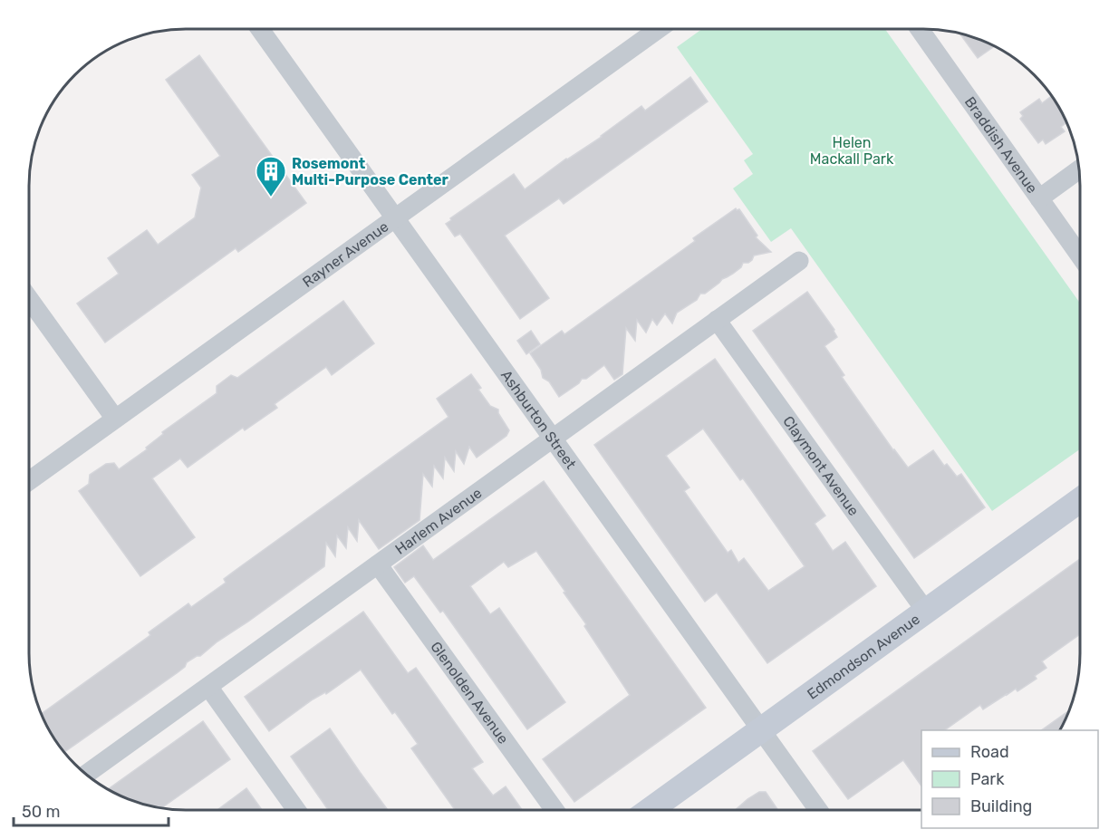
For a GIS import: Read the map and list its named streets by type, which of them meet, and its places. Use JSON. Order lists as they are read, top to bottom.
{
  "streets": {
    "main road": ["Edmondson Avenue"],
    "street": [
      "Braddish Avenue",
      "Rayner Avenue",
      "Ashburton Street",
      "Claymont Avenue",
      "Harlem Avenue",
      "Glenolden Avenue"
    ]
  },
  "crossings": [
    ["Rayner Avenue", "Ashburton Street"],
    ["Ashburton Street", "Harlem Avenue"],
    ["Ashburton Street", "Edmondson Avenue"],
    ["Claymont Avenue", "Harlem Avenue"],
    ["Claymont Avenue", "Edmondson Avenue"],
    ["Harlem Avenue", "Glenolden Avenue"]
  ],
  "parks": ["Helen Mackall Park"],
  "places": {
    "building": ["Rosemont Multi-Purpose Center"]
  },
  "legend": ["Road", "Park", "Building"],
  "scale_bar": "50 m"
}
